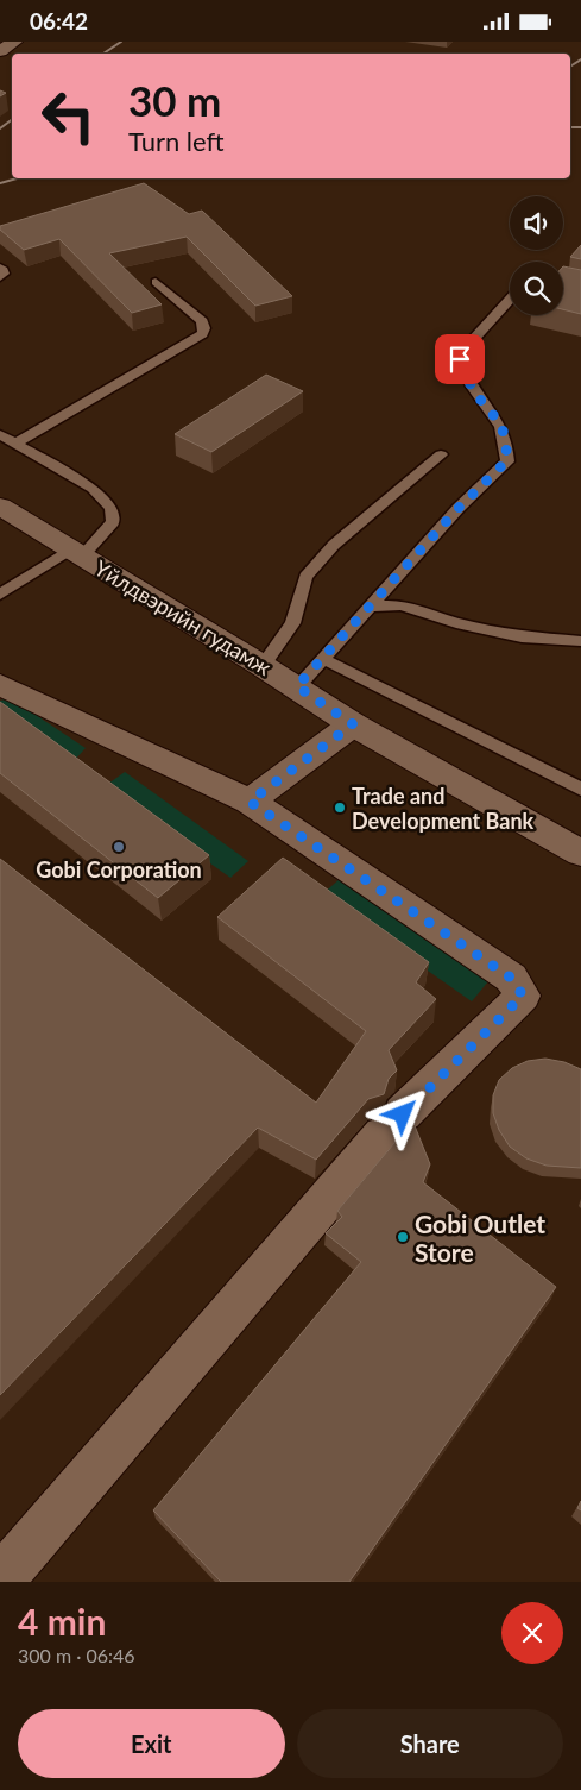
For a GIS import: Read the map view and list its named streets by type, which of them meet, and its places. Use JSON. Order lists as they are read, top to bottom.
{
  "streets": {
    "street": ["Yйлдвэрийн гудамж"]
  },
  "places": ["Trade and Development Bank", "Gobi Corporation", "Gobi Outlet Store"],
  "page": {
    "status": "06:42",
    "turn": ["30 m", "Turn left"],
    "heading": ["4 min", "300 m · 06:46"],
    "buttons": ["Exit", "Share"]
  }
}
